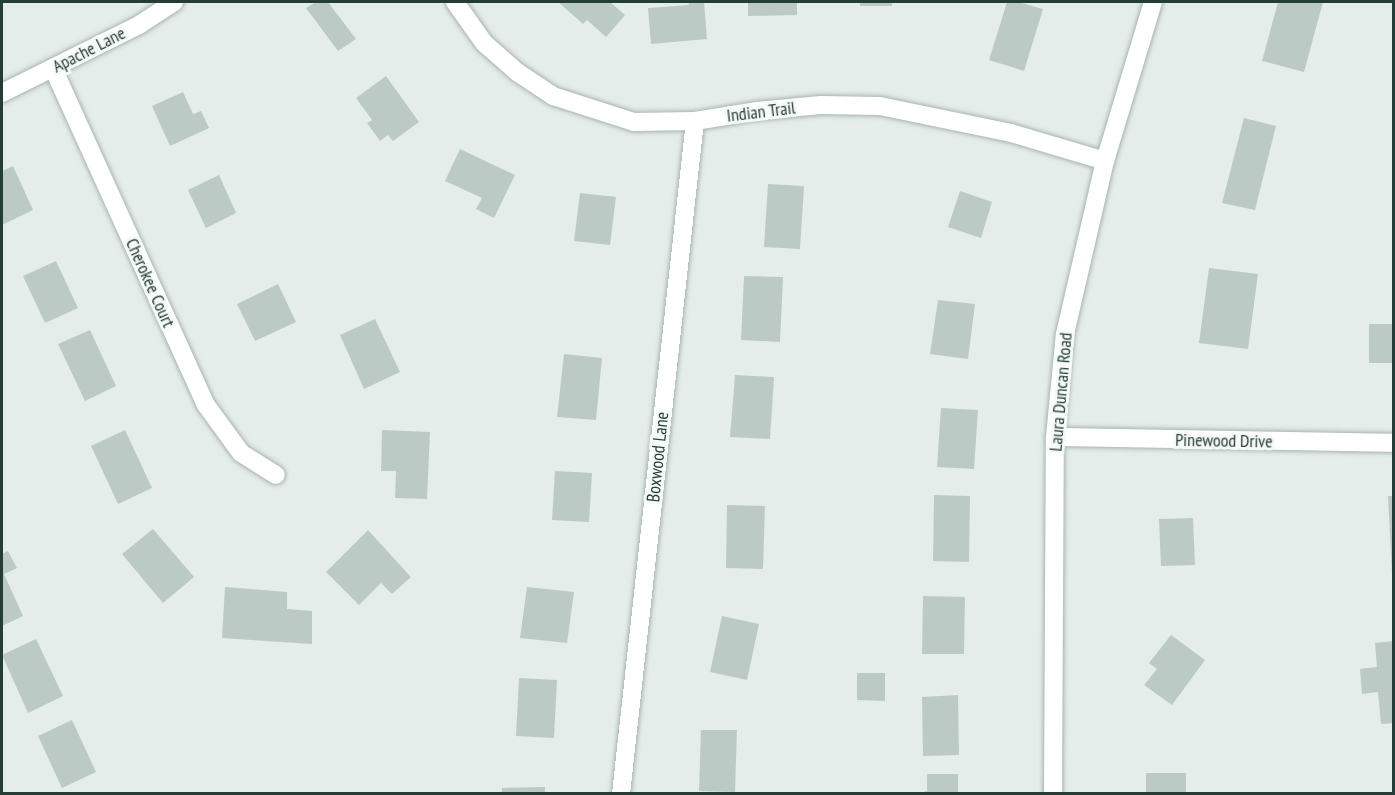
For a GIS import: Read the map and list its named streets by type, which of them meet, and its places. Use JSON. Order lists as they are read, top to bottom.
{
  "streets": {
    "street": [
      "Apache Lane",
      "Indian Trail",
      "Cherokee Court",
      "Laura Duncan Road",
      "Pinewood Drive",
      "Boxwood Lane"
    ]
  },
  "crossings": [
    ["Apache Lane", "Cherokee Court"],
    ["Indian Trail", "Laura Duncan Road"],
    ["Indian Trail", "Boxwood Lane"],
    ["Laura Duncan Road", "Pinewood Drive"]
  ]
}
